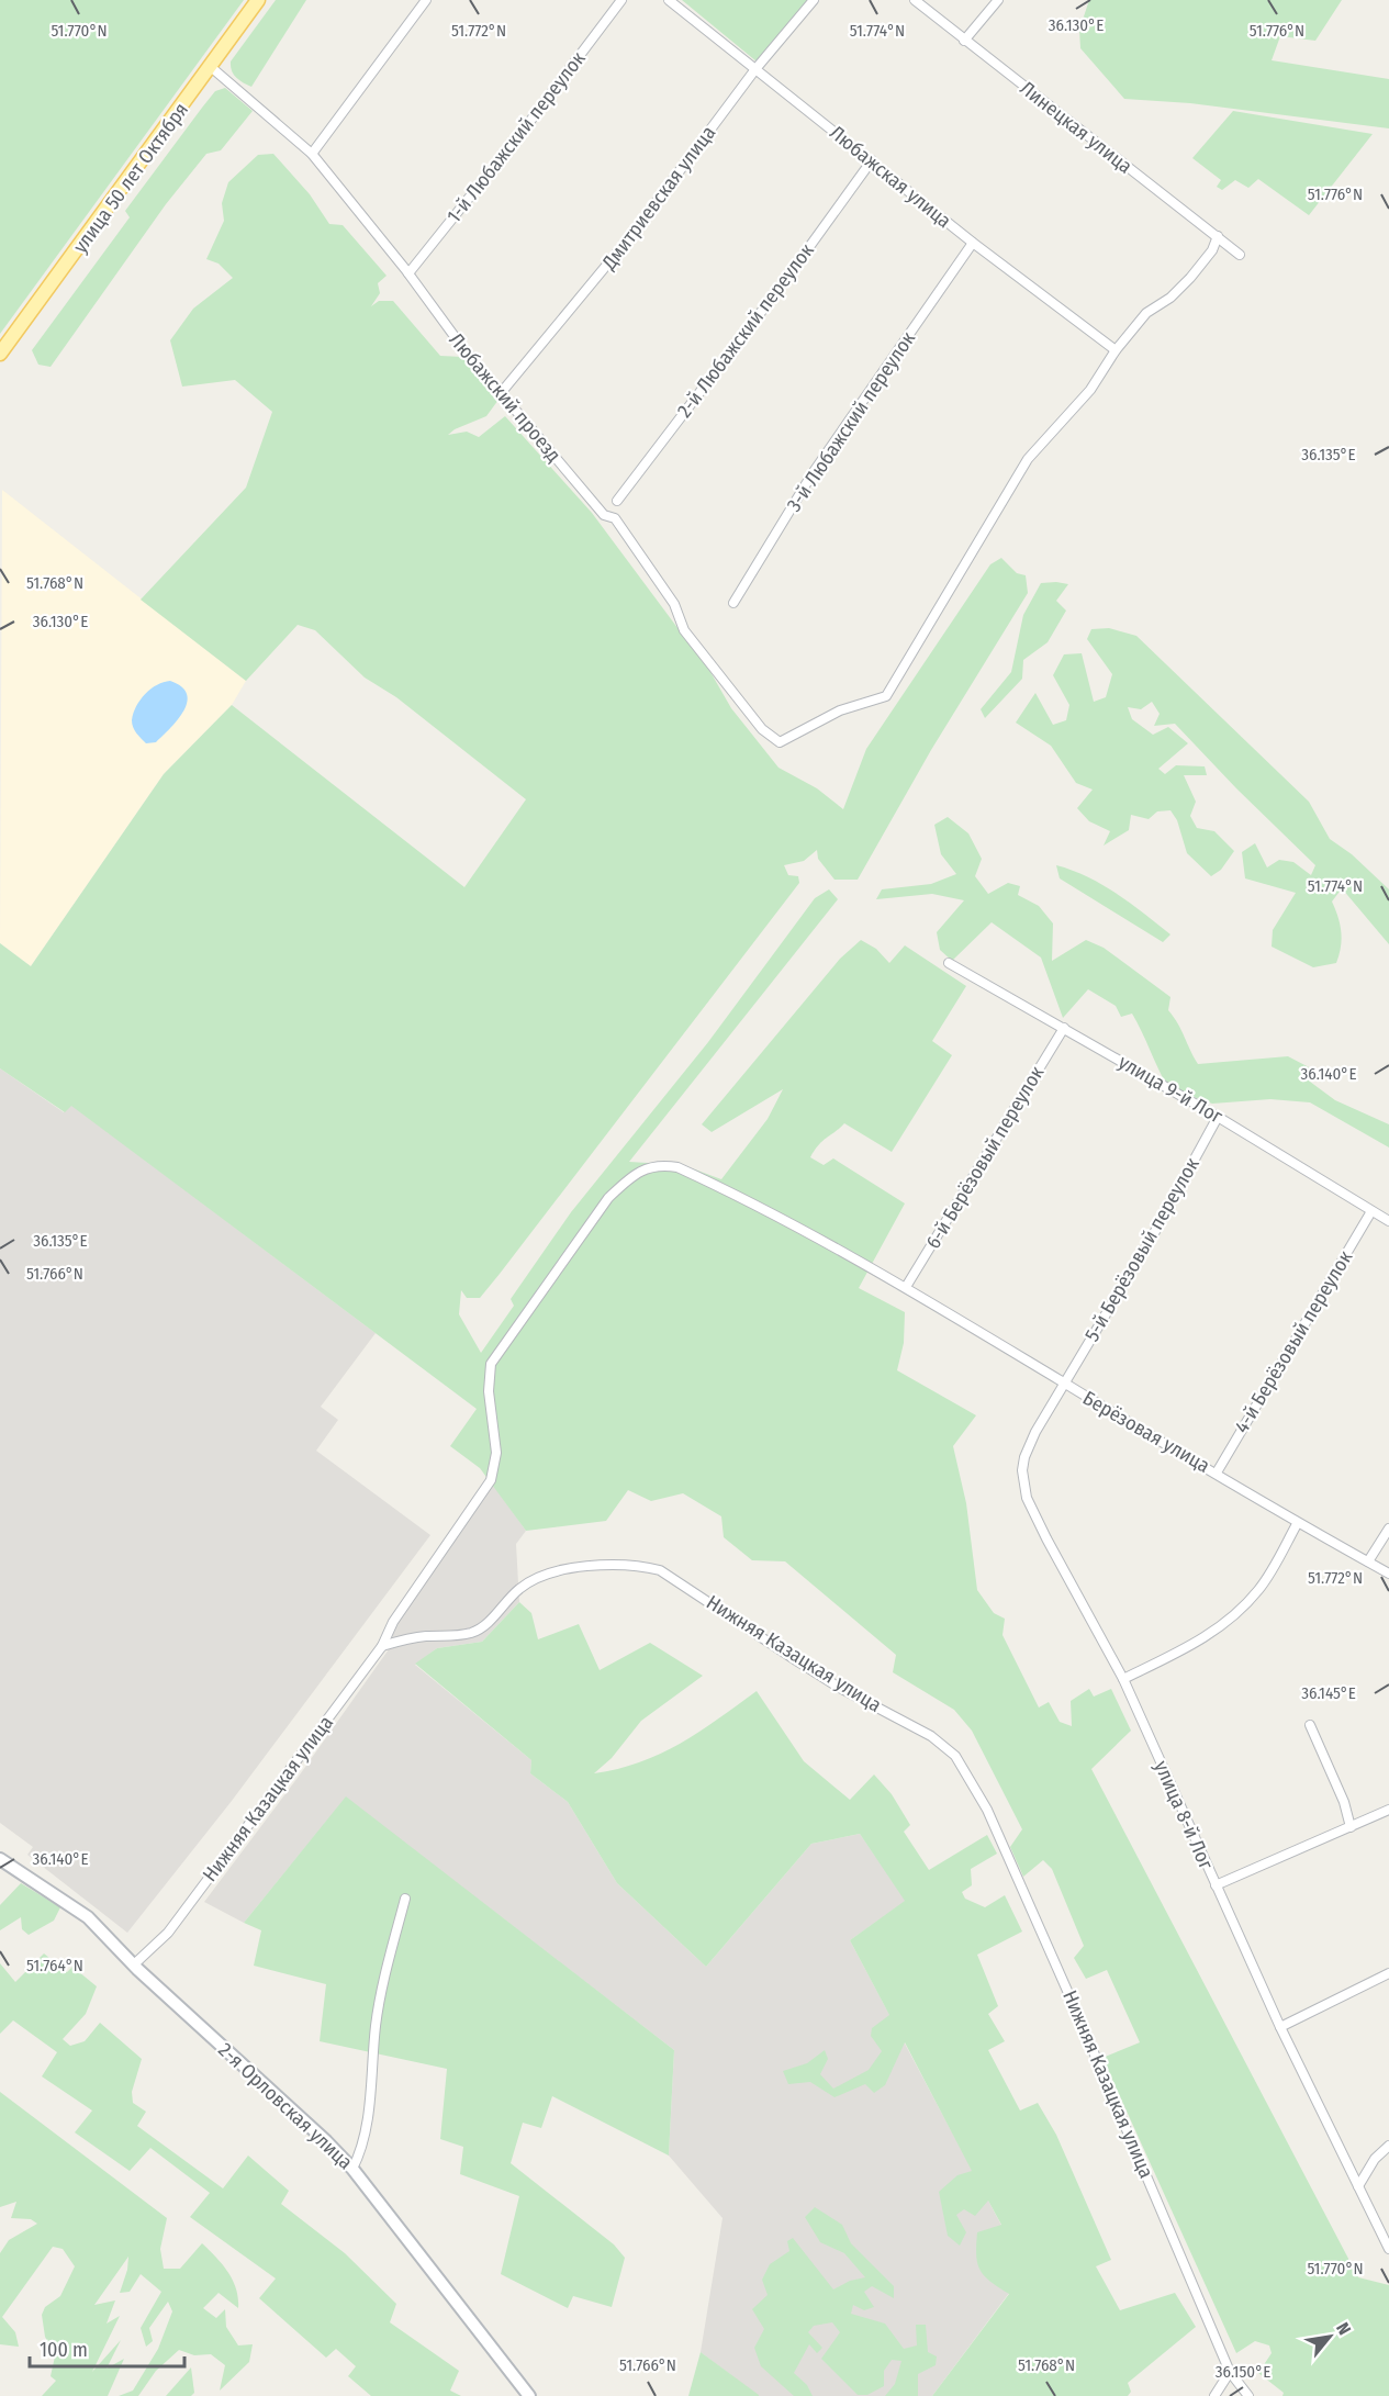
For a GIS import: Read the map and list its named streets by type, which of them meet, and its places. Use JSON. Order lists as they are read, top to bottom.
{
  "streets": {
    "main road": ["улица 50 лет Октября"],
    "street": [
      "Линецкая улица",
      "1-й Любажский переулок",
      "Любажская улица",
      "Дмитриевская улица",
      "2-й Любажский переулок",
      "Любажский проезд",
      "3-й Любажский переулок",
      "улица 9-й Лог",
      "6-й Берёзовый переулок",
      "5-й Берёзовый переулок",
      "4-й Берёзовый переулок",
      "Берёзовая улица",
      "Нижняя Казацкая улица",
      "улица 8-й Лог",
      "2-я Орловская улица"
    ]
  },
  "crossings": [
    ["1-й Любажский переулок", "Любажский проезд"],
    ["Любажская улица", "Дмитриевская улица"],
    ["Любажская улица", "2-й Любажский переулок"],
    ["Любажская улица", "Любажский проезд"],
    ["Любажская улица", "3-й Любажский переулок"],
    ["улица 50 лет Октября", "Любажский проезд"],
    ["Дмитриевская улица", "Любажский проезд"],
    ["улица 9-й Лог", "6-й Берёзовый переулок"],
    ["улица 9-й Лог", "5-й Берёзовый переулок"],
    ["улица 9-й Лог", "4-й Берёзовый переулок"],
    ["6-й Берёзовый переулок", "Берёзовая улица"],
    ["5-й Берёзовый переулок", "Берёзовая улица"],
    ["5-й Берёзовый переулок", "улица 8-й Лог"],
    ["4-й Берёзовый переулок", "Берёзовая улица"],
    ["Берёзовая улица", "Нижняя Казацкая улица"],
    ["Берёзовая улица", "улица 8-й Лог"],
    ["Нижняя Казацкая улица", "2-я Орловская улица"]
  ],
  "scale_bar": "100 m",
  "north": "top right",
  "coordinates": [
    "36.130°E",
    "51.770°N",
    "51.772°N",
    "51.774°N",
    "51.776°N",
    "36.135°E",
    "51.768°N",
    "36.140°E",
    "51.766°N",
    "36.145°E",
    "51.764°N",
    "36.150°E"
  ]
}
